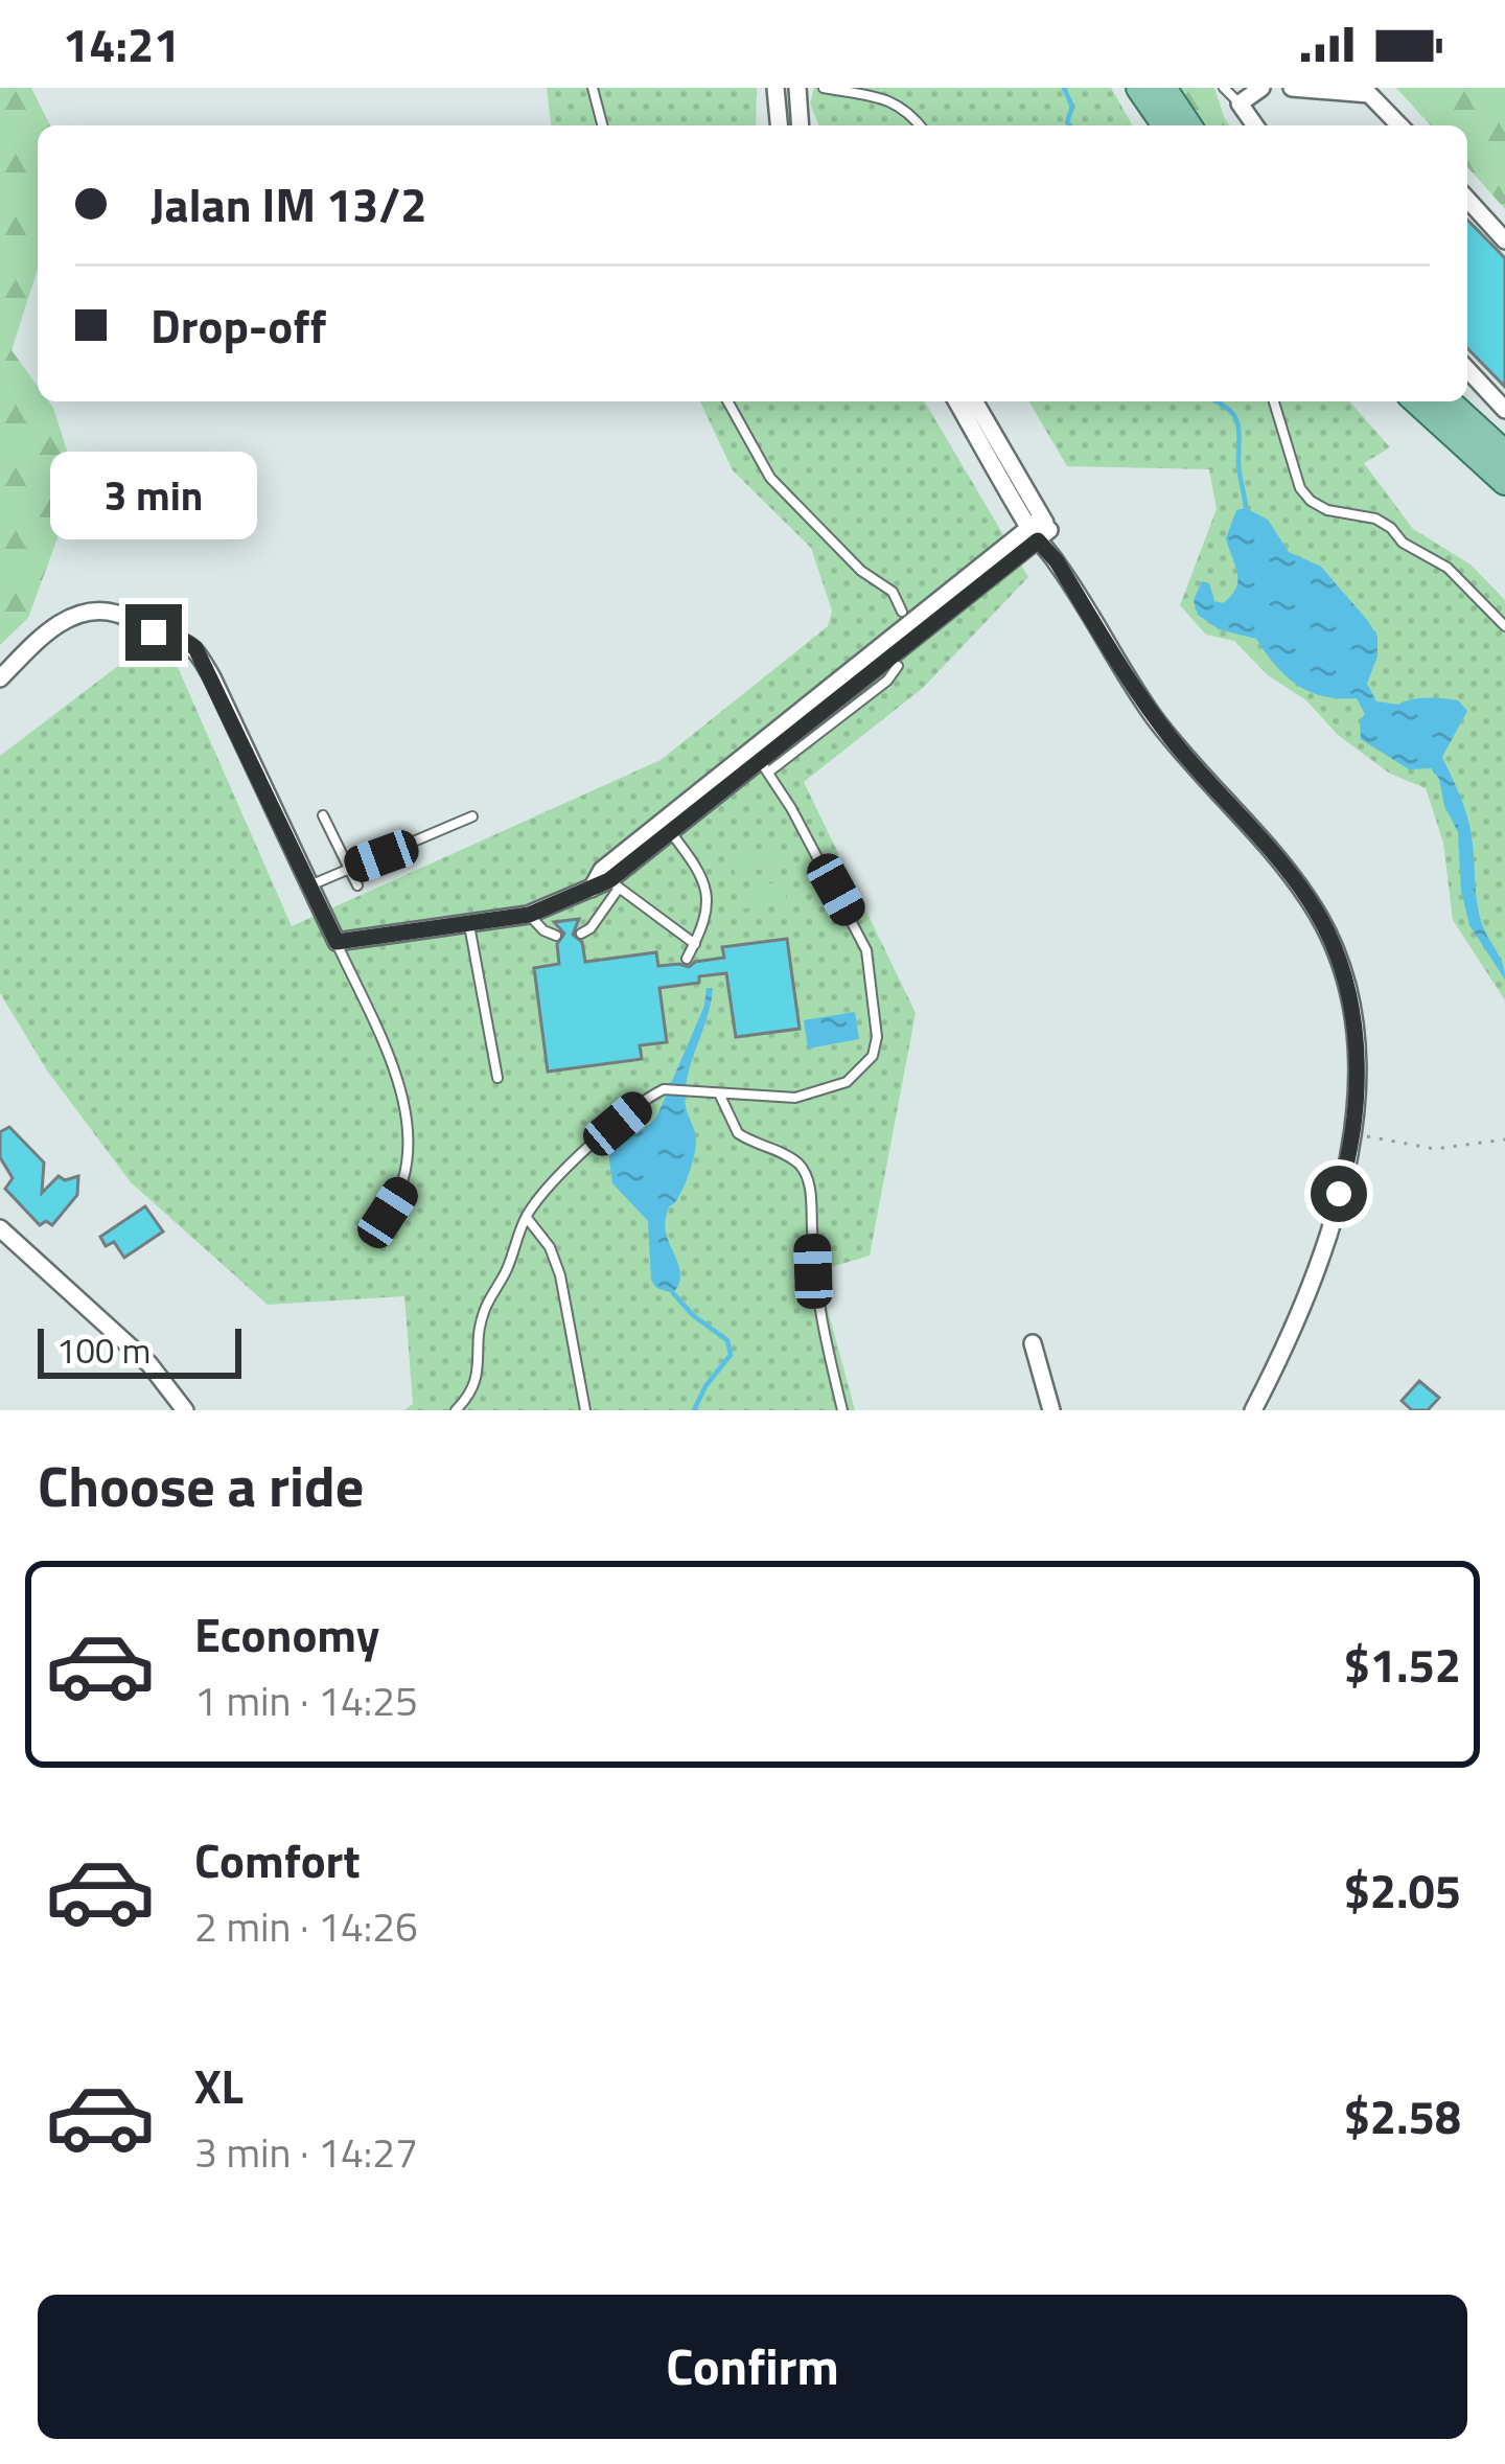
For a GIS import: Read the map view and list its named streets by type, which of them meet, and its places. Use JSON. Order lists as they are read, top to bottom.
{
  "scale_bar": "100 m",
  "page": {
    "status": "14:21",
    "banner": ["Jalan IM 13/2", "Drop-off"],
    "bubble": "3 min",
    "scale": "100 m",
    "heading": "Choose a ride",
    "list": [
      {
        "name": "Economy",
        "note": "1 min · 14:25",
        "value": "$1.52"
      },
      {
        "name": "Comfort",
        "note": "2 min · 14:26",
        "value": "$2.05"
      },
      {
        "name": "XL",
        "note": "3 min · 14:27",
        "value": "$2.58"
      }
    ],
    "buttons": "Confirm"
  }
}
